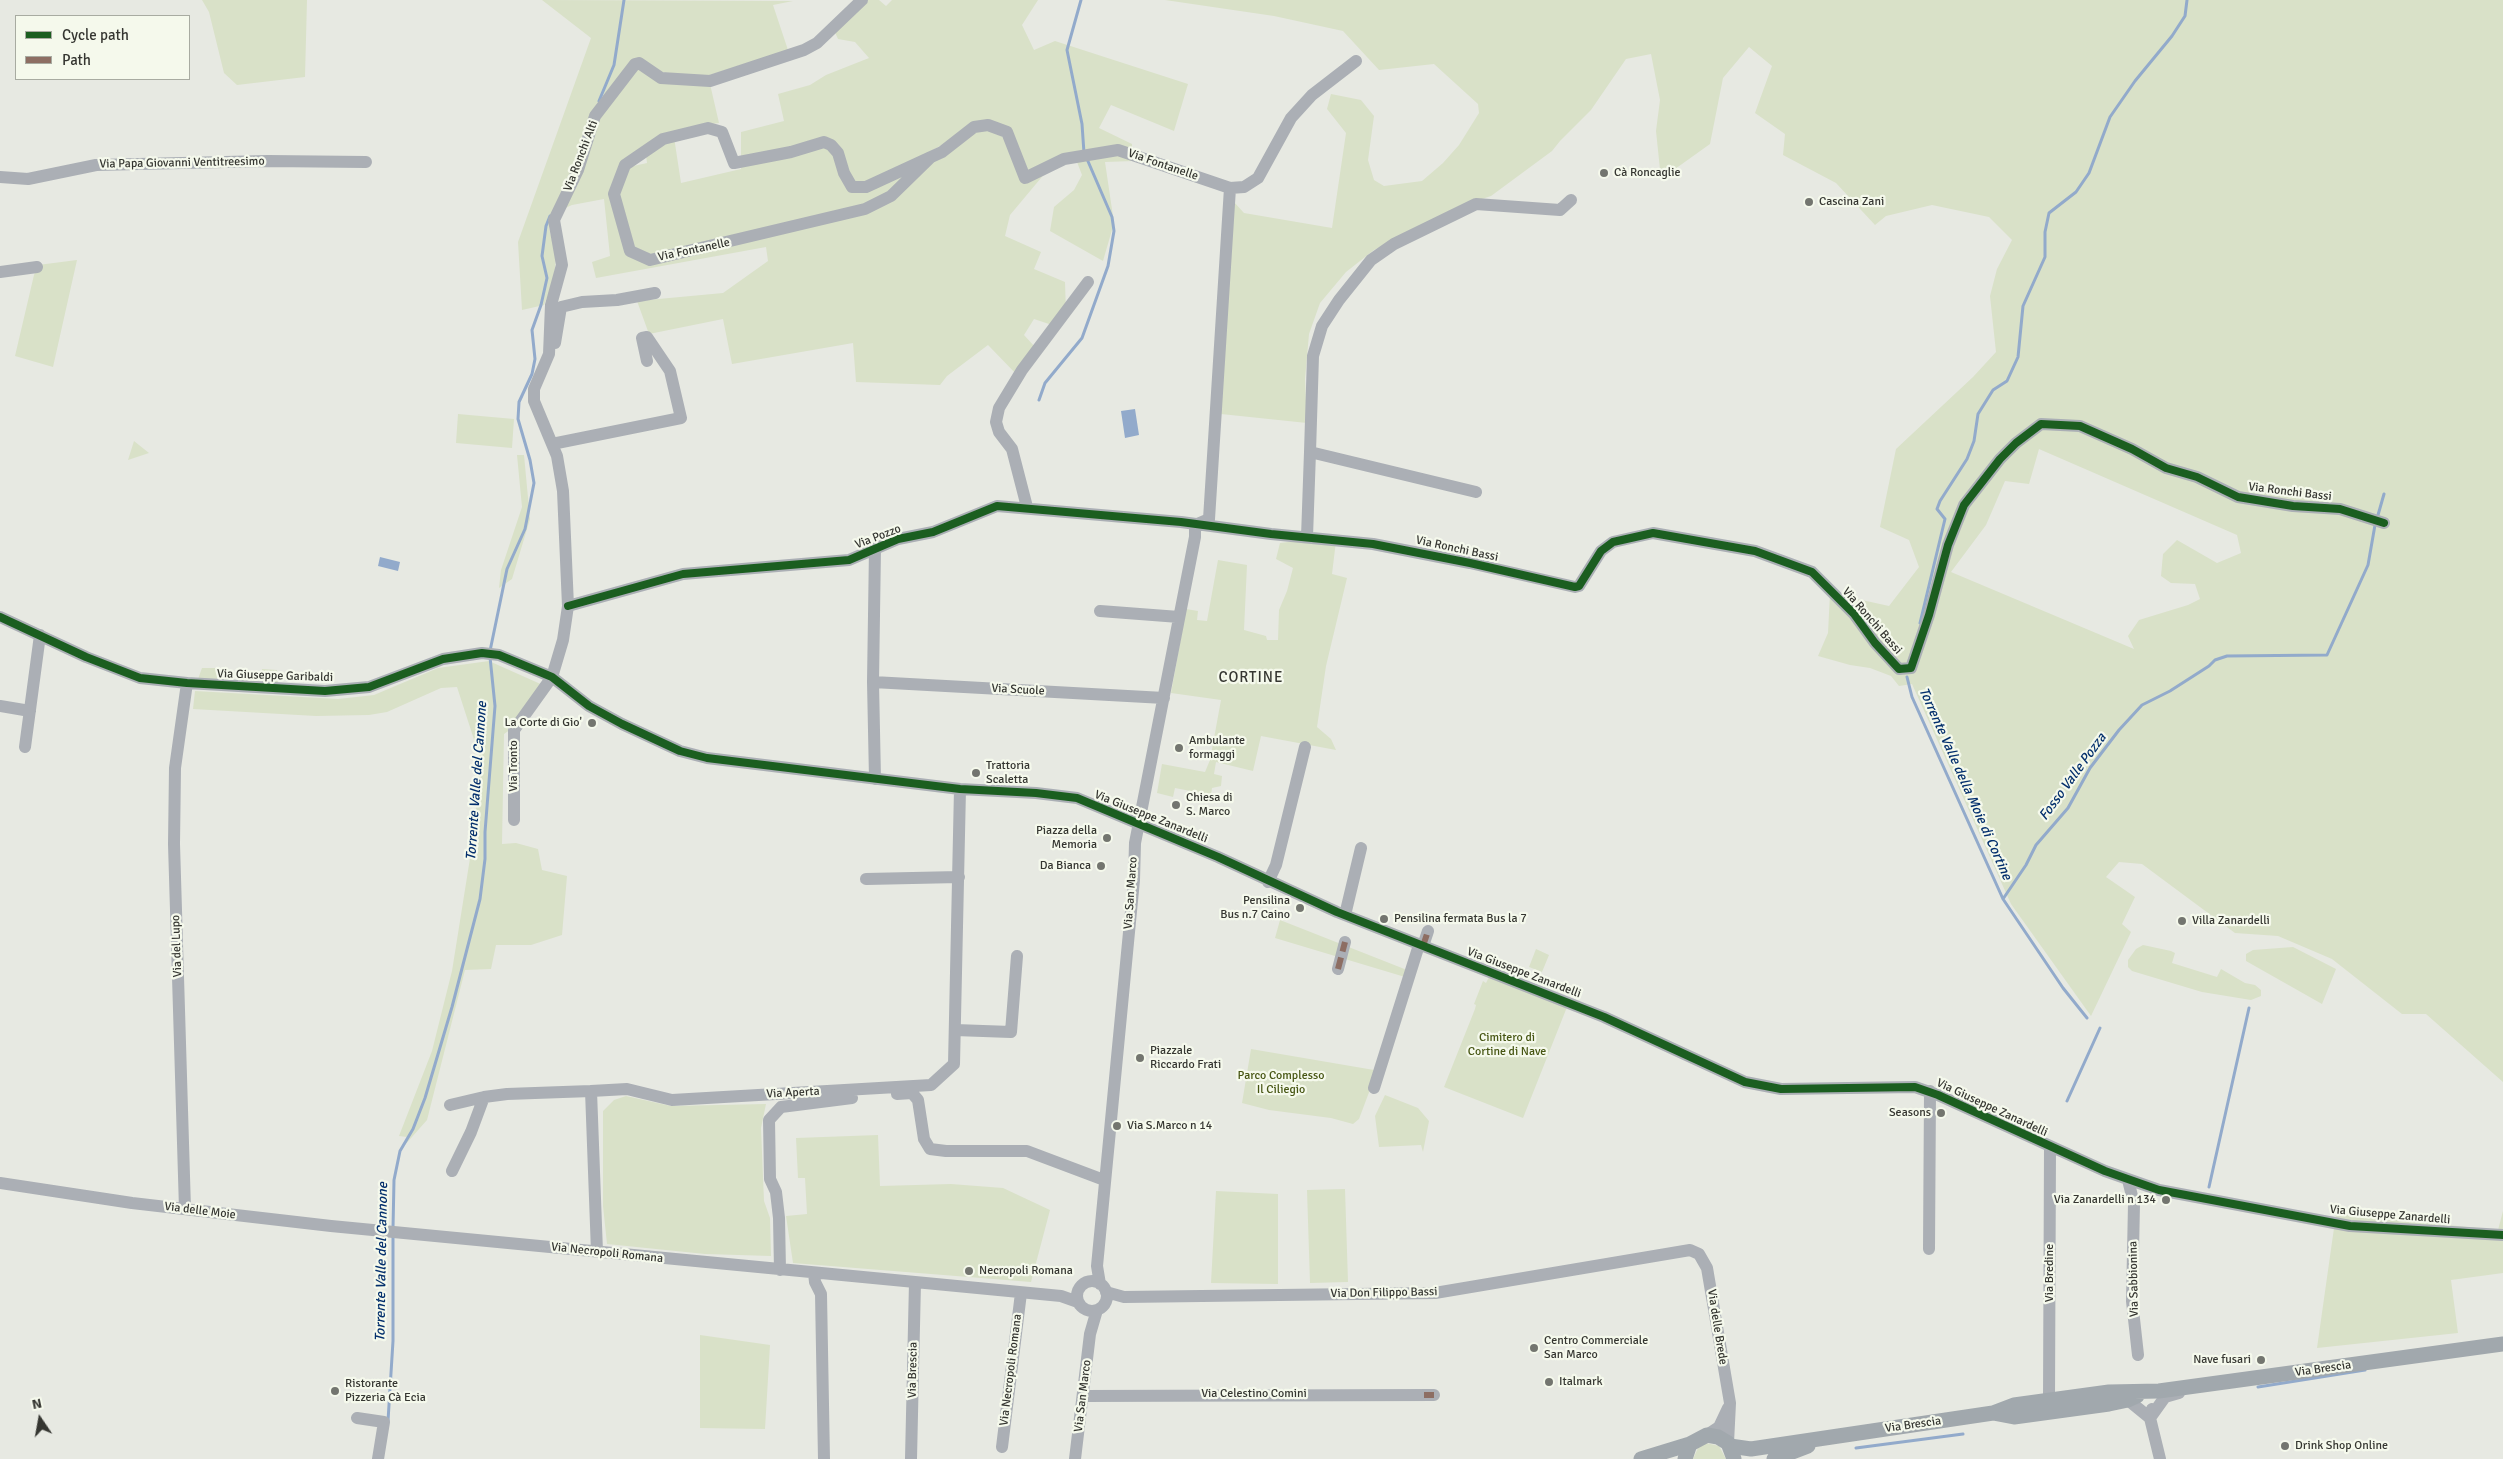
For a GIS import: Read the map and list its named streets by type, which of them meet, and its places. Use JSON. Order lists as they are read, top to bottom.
{
  "streets": {
    "main road": ["Via Brescia"],
    "street": [
      "Via Ronchi Alti",
      "Via Papa Giovanni Ventitreesimo",
      "Via Fontanelle",
      "Via Ronchi Bassi",
      "Via Pozzo",
      "Via Giuseppe Garibaldi",
      "Via Scuole",
      "Via Tronto",
      "Via Giuseppe Zanardelli",
      "Via San Marco",
      "Via del Lupo",
      "Via Aperta",
      "Via delle Moie",
      "Via Necropoli Romana",
      "Via Bredine",
      "Via Sabbionina",
      "Via Don Filippo Bassi",
      "Via delle Brede",
      "Via Celestino Comini"
    ]
  },
  "crossings": [
    ["Via Ronchi Alti", "Via Pozzo"],
    ["Via Ronchi Alti", "Via Tronto"],
    ["Via Ronchi Bassi", "Via Pozzo"],
    ["Via Ronchi Bassi", "Via San Marco"],
    ["Via Pozzo", "Via Tronto"],
    ["Via Pozzo", "Via San Marco"],
    ["Via Giuseppe Garibaldi", "Via Tronto"],
    ["Via Giuseppe Garibaldi", "Via Giuseppe Zanardelli"],
    ["Via Giuseppe Garibaldi", "Via del Lupo"],
    ["Via Scuole", "Via San Marco"],
    ["Via Tronto", "Via Giuseppe Zanardelli"],
    ["Via Giuseppe Zanardelli", "Via San Marco"],
    ["Via Giuseppe Zanardelli", "Via Aperta"],
    ["Via Giuseppe Zanardelli", "Via Bredine"],
    ["Via Giuseppe Zanardelli", "Via Sabbionina"],
    ["Via San Marco", "Via Aperta"],
    ["Via San Marco", "Via Necropoli Romana"],
    ["Via San Marco", "Via Don Filippo Bassi"],
    ["Via San Marco", "Via Celestino Comini"],
    ["Via del Lupo", "Via delle Moie"],
    ["Via Aperta", "Via Necropoli Romana"],
    ["Via delle Moie", "Via Necropoli Romana"],
    ["Via Necropoli Romana", "Via Don Filippo Bassi"],
    ["Via Necropoli Romana", "Via Brescia"],
    ["Via Bredine", "Via Brescia"],
    ["Via Don Filippo Bassi", "Via delle Brede"],
    ["Via delle Brede", "Via Brescia"]
  ],
  "districts": ["CORTINE"],
  "water": ["Fosso Valle Pozza", "Torrente Valle del Cannone", "Torrente Valle della Moie di Cortine"],
  "parks": ["Cimitero di Cortine di Nave", "Parco Complesso Il Ciliegio"],
  "places": [
    "Cà Roncaglie",
    "Cascina Zani",
    "La Corte di Gio'",
    "Ambulante formaggi",
    "Trattoria Scaletta",
    "Chiesa di S. Marco",
    "Piazza della Memoria",
    "Da Bianca",
    "Pensilina Bus n.7 Caino",
    "Pensilina fermata Bus la 7",
    "Villa Zanardelli",
    "Piazzale Riccardo Frati",
    "Seasons",
    "Via S.Marco n 14",
    "Via Zanardelli n 134",
    "Necropoli Romana",
    "Centro Commerciale San Marco",
    "Nave fusari",
    "Italmark",
    "Ristorante Pizzeria Cà Ecia",
    "Drink Shop Online"
  ],
  "legend": ["Cycle path", "Path"],
  "north": "top"
}
